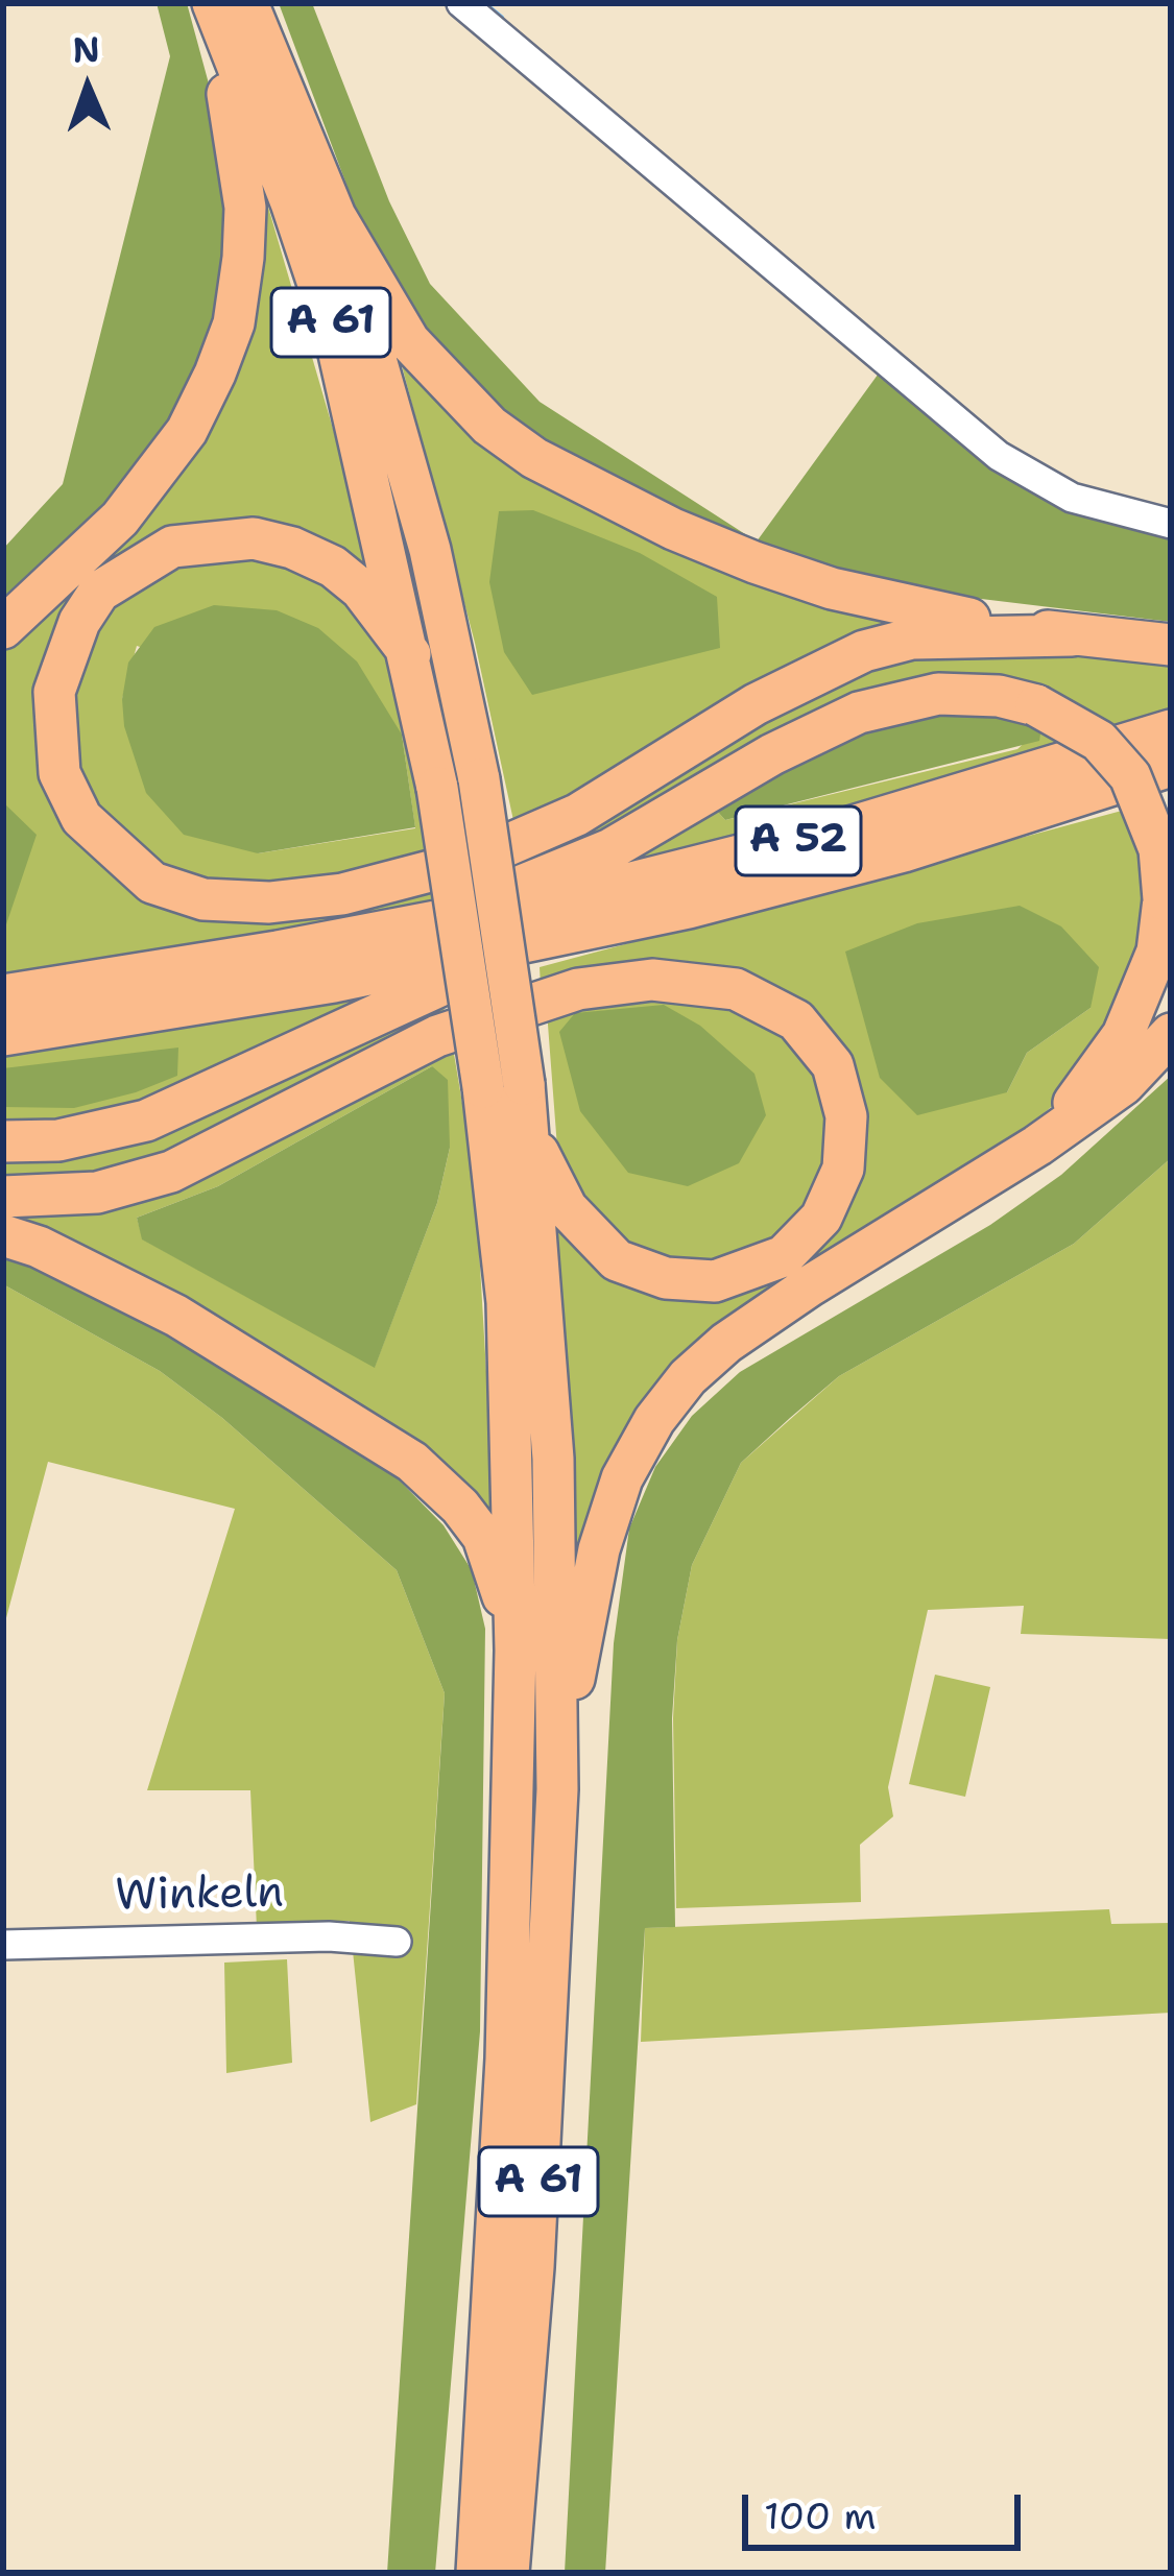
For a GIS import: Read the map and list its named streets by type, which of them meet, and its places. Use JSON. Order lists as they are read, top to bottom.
{
  "streets": {
    "highway": ["A 61", "A 52"],
    "street": ["Winkeln"]
  },
  "scale_bar": "100 m",
  "north": "top"
}
